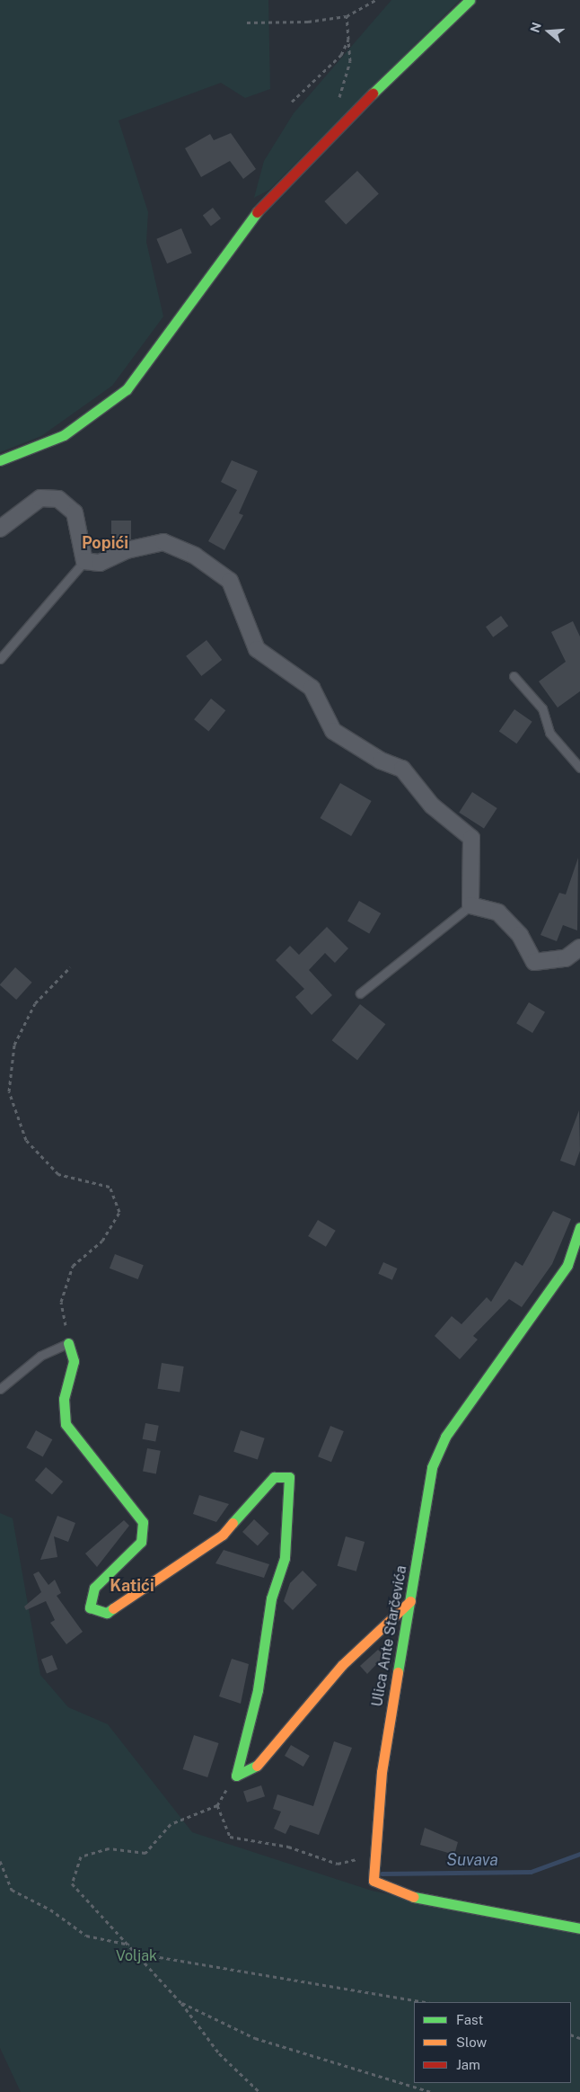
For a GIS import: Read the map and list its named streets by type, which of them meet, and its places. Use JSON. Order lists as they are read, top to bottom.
{
  "streets": {
    "street": ["Ulica Ante Starčevića"]
  },
  "districts": ["Popići", "Katići"],
  "water": ["Suvava"],
  "parks": ["Voljak"],
  "legend": ["Fast", "Slow", "Jam"],
  "north": "left"
}
